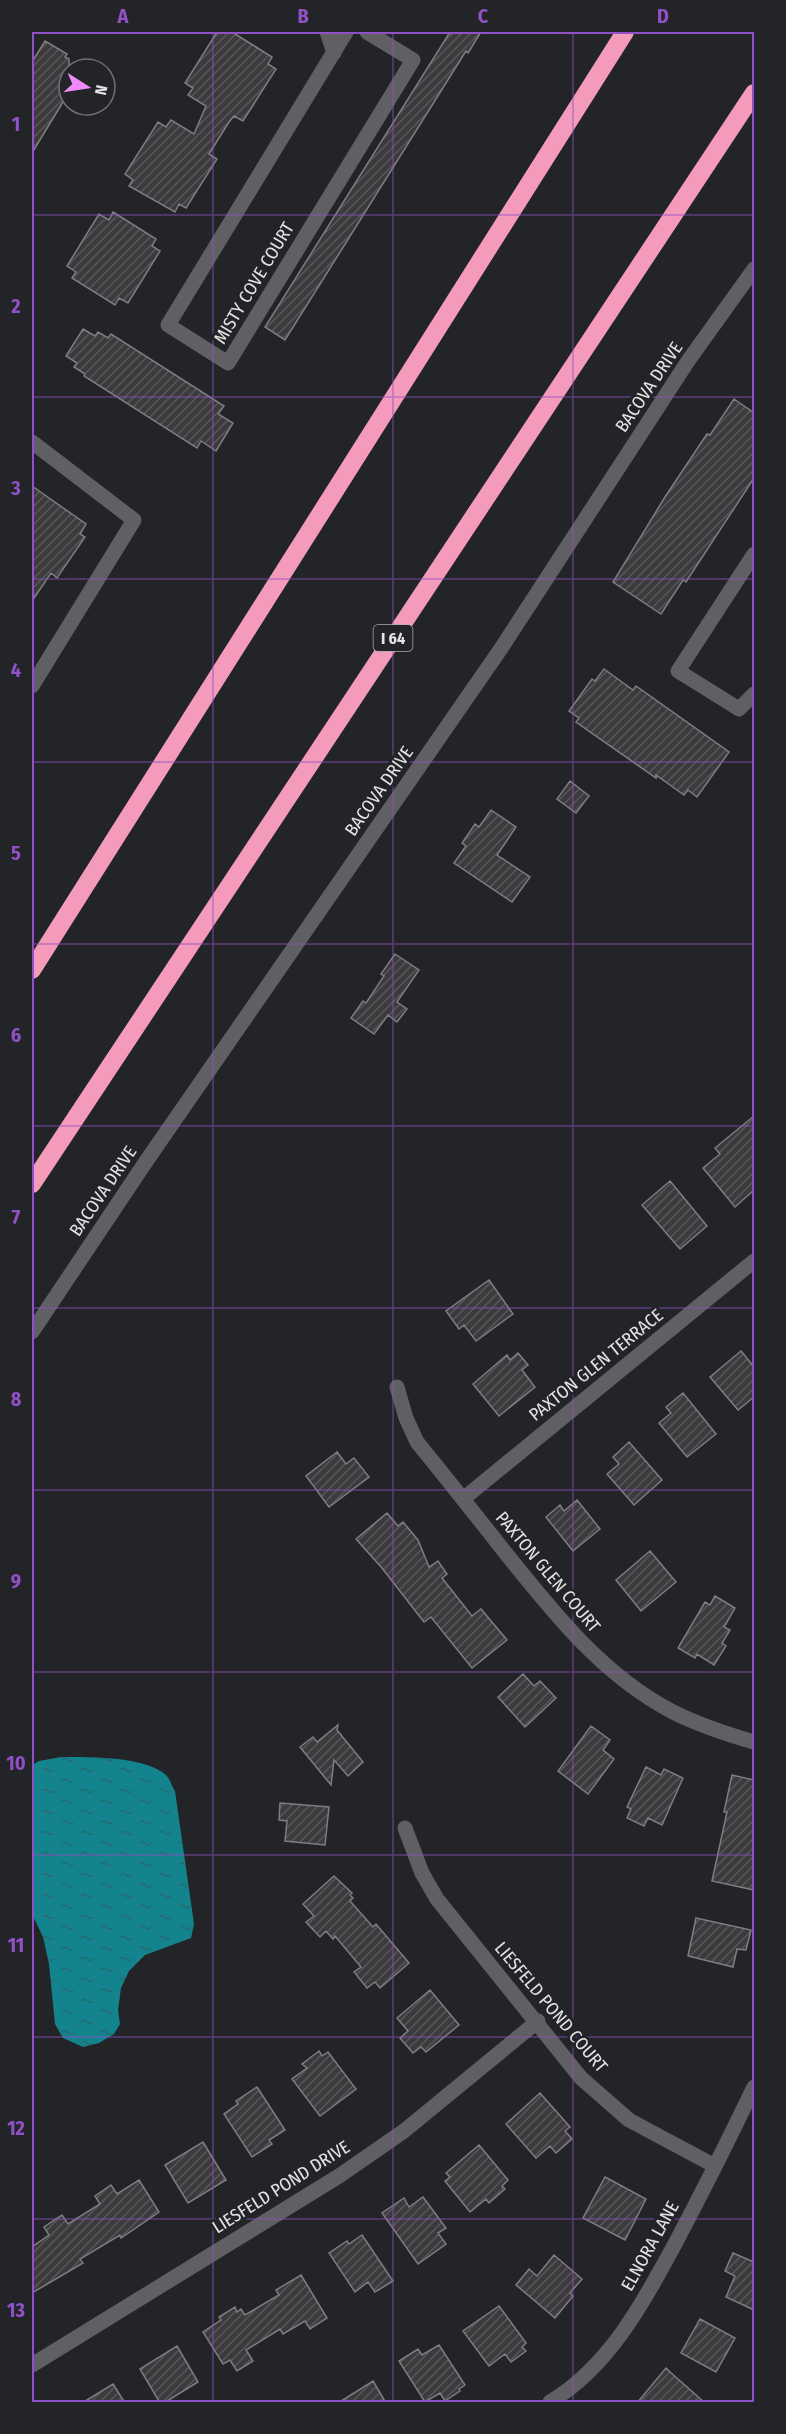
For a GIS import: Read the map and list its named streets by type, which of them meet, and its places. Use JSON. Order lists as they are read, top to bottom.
{
  "streets": {
    "highway": ["I 64"],
    "street": [
      "MISTY COVE COURT",
      "BACOVA DRIVE",
      "PAXTON GLEN TERRACE",
      "PAXTON GLEN COURT",
      "LIESFELD POND COURT",
      "LIESFELD POND DRIVE",
      "ELNORA LANE"
    ]
  },
  "crossings": [
    ["PAXTON GLEN TERRACE", "PAXTON GLEN COURT"],
    ["LIESFELD POND COURT", "LIESFELD POND DRIVE"],
    ["LIESFELD POND COURT", "ELNORA LANE"]
  ],
  "north": "right",
  "grid": {
    "columns": [
      "A",
      "B",
      "C",
      "D"
    ],
    "rows": [
      "1",
      "2",
      "3",
      "4",
      "5",
      "6",
      "7",
      "8",
      "9",
      "10",
      "11",
      "12",
      "13"
    ]
  }
}
